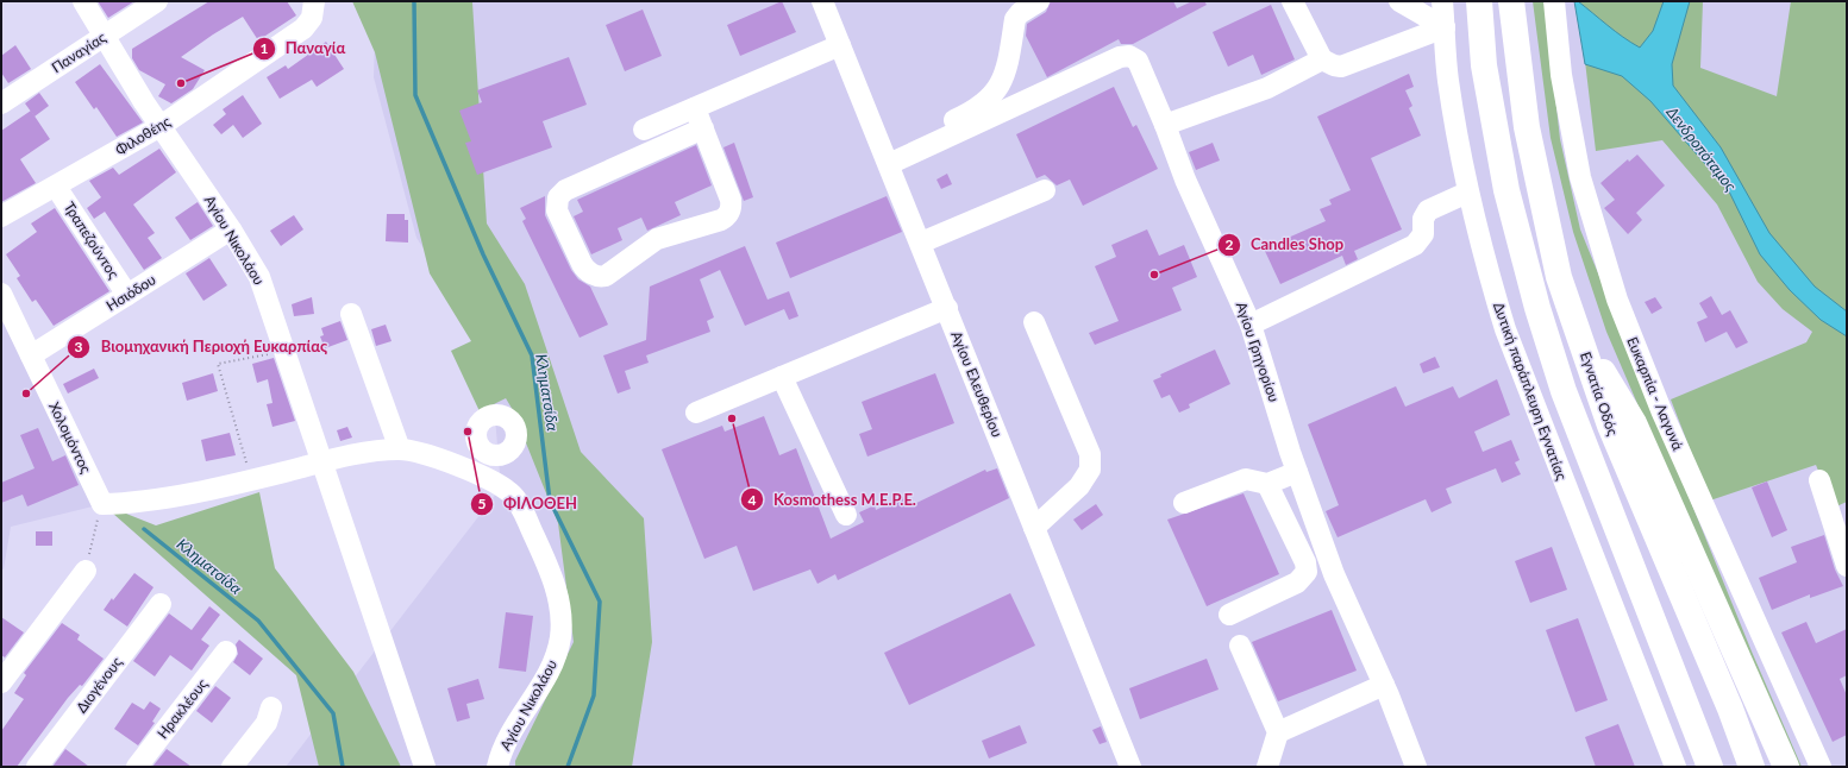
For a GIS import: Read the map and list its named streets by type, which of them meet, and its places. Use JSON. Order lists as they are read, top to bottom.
{
  "streets": {
    "highway": ["Εγνατία Οδός"],
    "street": [
      "Παναγίας",
      "Φιλοθέης",
      "Τραπεζούντος",
      "Αγίου Νικολάου",
      "Ησιόδου",
      "Αγίου Γρηγορίου",
      "Αγίου Ελευθερίου",
      "Δυτική παράπλευρη Εγνατίας",
      "Ευκαρπία - Λαγυνά",
      "Χολομόντος",
      "Διογένους",
      "Ηρακλέους"
    ]
  },
  "crossings": [
    ["Παναγίας", "Αγίου Νικολάου"],
    ["Φιλοθέης", "Τραπεζούντος"],
    ["Φιλοθέης", "Αγίου Νικολάου"],
    ["Τραπεζούντος", "Ησιόδου"],
    ["Αγίου Νικολάου", "Ησιόδου"],
    ["Ησιόδου", "Χολομόντος"],
    ["Αγίου Γρηγορίου", "Αγίου Ελευθερίου"]
  ],
  "water": ["Δενδροπόταμος", "Κληματσίδα"],
  "places": [
    "Παναγία",
    "Candles Shop",
    "Βιομηχανική Περιοχή Ευκαρπίας",
    "Kosmothess M.E.P.E.",
    "ΦΙΛΟΘΕΗ"
  ]
}
